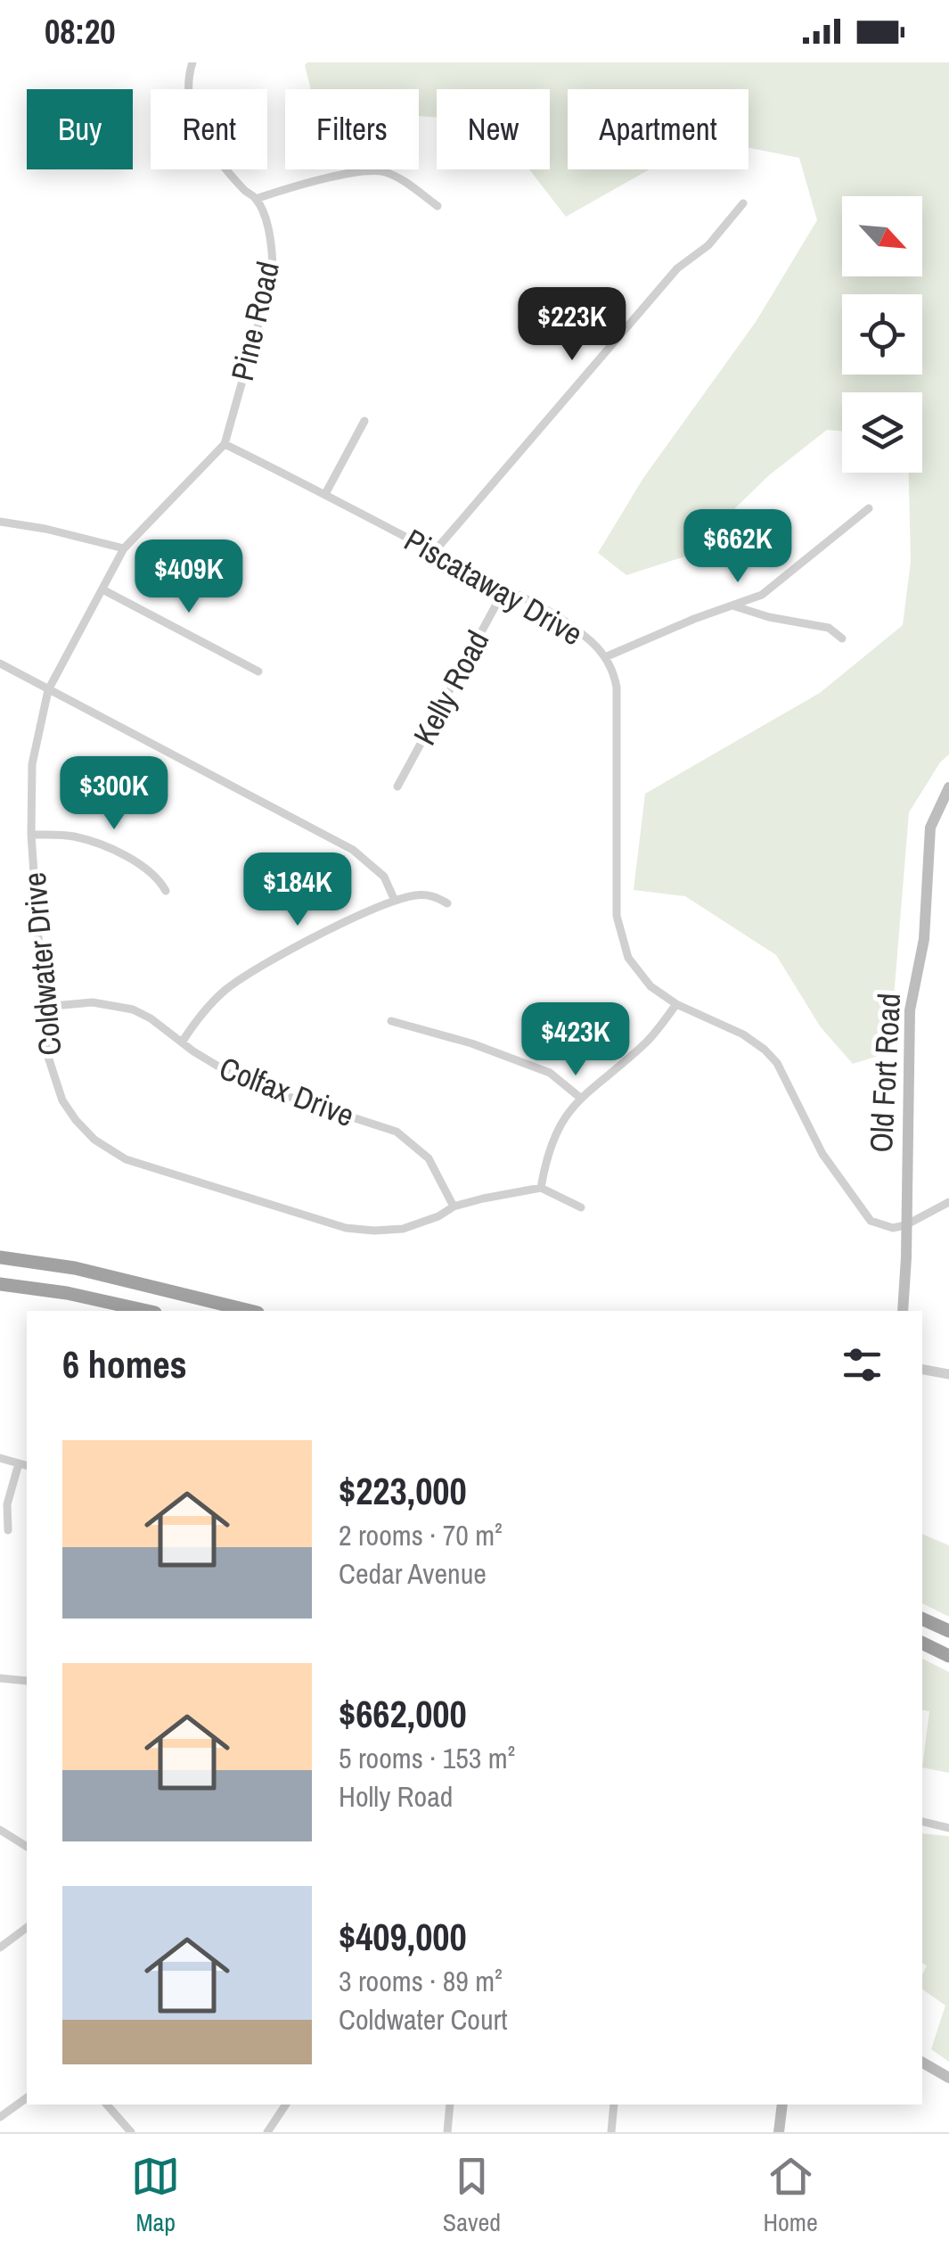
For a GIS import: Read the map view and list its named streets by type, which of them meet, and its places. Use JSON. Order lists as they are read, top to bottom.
{
  "streets": {
    "main road": ["Old Fort Road"],
    "street": [
      "Pine Road",
      "Piscataway Drive",
      "Kelly Road",
      "Coldwater Drive",
      "Colfax Drive"
    ]
  },
  "crossings": [
    ["Pine Road", "Piscataway Drive"],
    ["Piscataway Drive", "Kelly Road"],
    ["Piscataway Drive", "Old Fort Road"],
    ["Coldwater Drive", "Colfax Drive"]
  ],
  "north": "bottom right",
  "page": {
    "status": "08:20",
    "chip": [
      "Buy",
      "Rent",
      "Filters",
      "New",
      "Apartment"
    ],
    "price": [
      "$223K",
      "$662K",
      "$409K",
      "$300K",
      "$184K",
      "$423K"
    ],
    "heading": "6 homes",
    "list": [
      {
        "name": "$223,000",
        "note": "2 rooms · 70 m² · Cedar Avenue"
      },
      {
        "name": "$662,000",
        "note": "5 rooms · 153 m² · Holly Road"
      },
      {
        "name": "$409,000",
        "note": "3 rooms · 89 m² · Coldwater Court"
      }
    ],
    "tabs": ["Map", "Saved", "Home"]
  }
}
